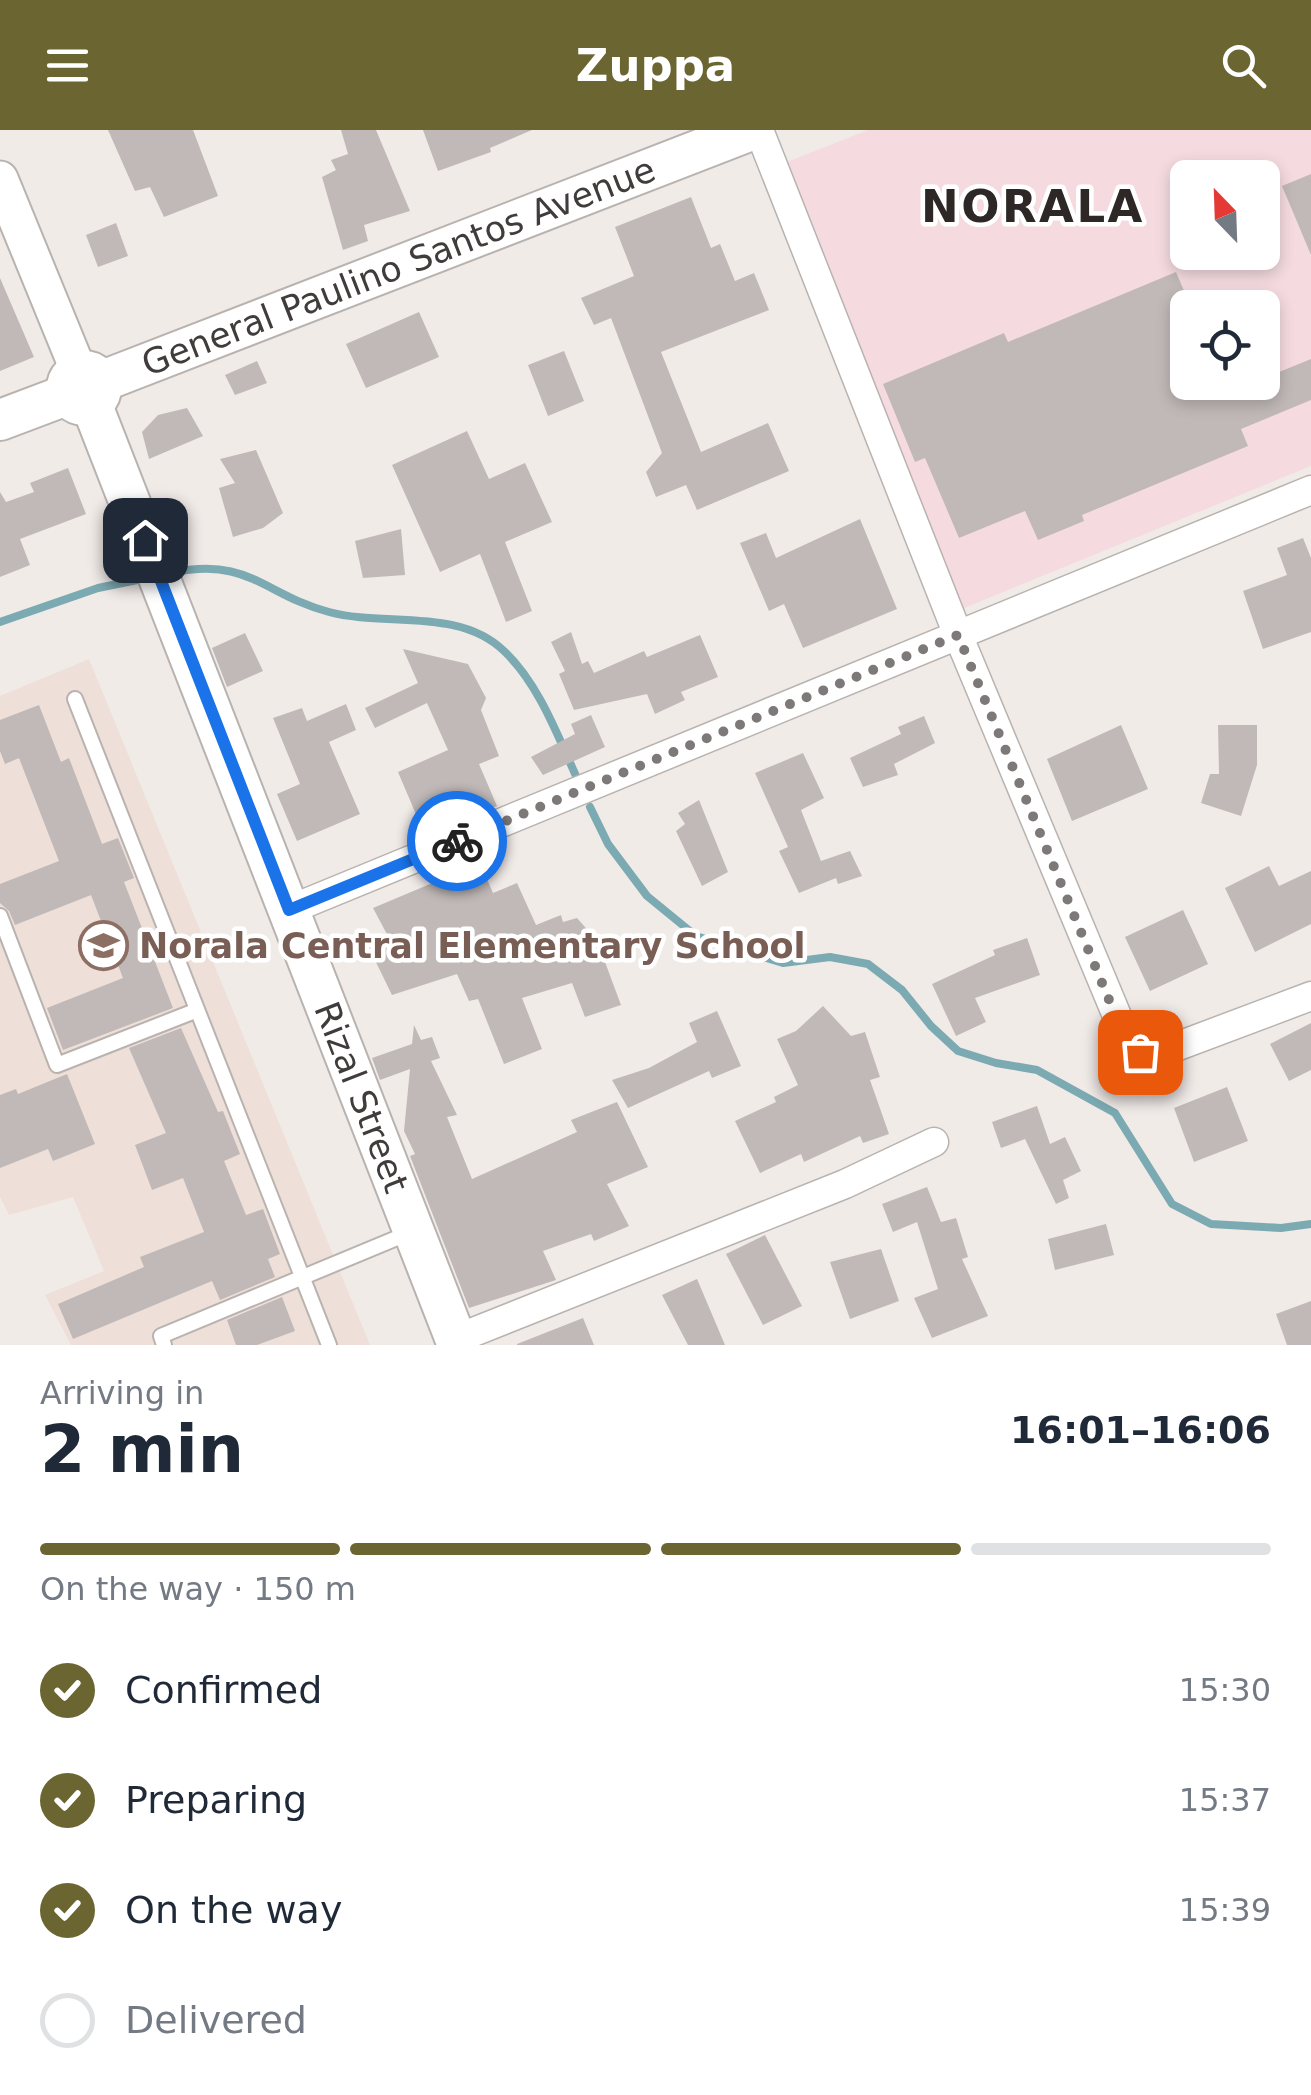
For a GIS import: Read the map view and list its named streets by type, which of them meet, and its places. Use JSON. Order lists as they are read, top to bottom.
{
  "streets": {
    "main road": ["General Paulino Santos Avenue", "Rizal Street"]
  },
  "crossings": [
    ["General Paulino Santos Avenue", "Rizal Street"]
  ],
  "districts": ["NORALA"],
  "places": {
    "school or university": ["Norala Central Elementary School"]
  },
  "north": "top left",
  "page": {
    "header": "Zuppa",
    "heading": ["2 min", "Arriving in", "16:01–16:06"],
    "bar": "On the way · 150 m",
    "list": [
      ["Confirmed", "15:30"],
      ["Preparing", "15:37"],
      ["On the way", "15:39"],
      "Delivered"
    ]
  }
}
